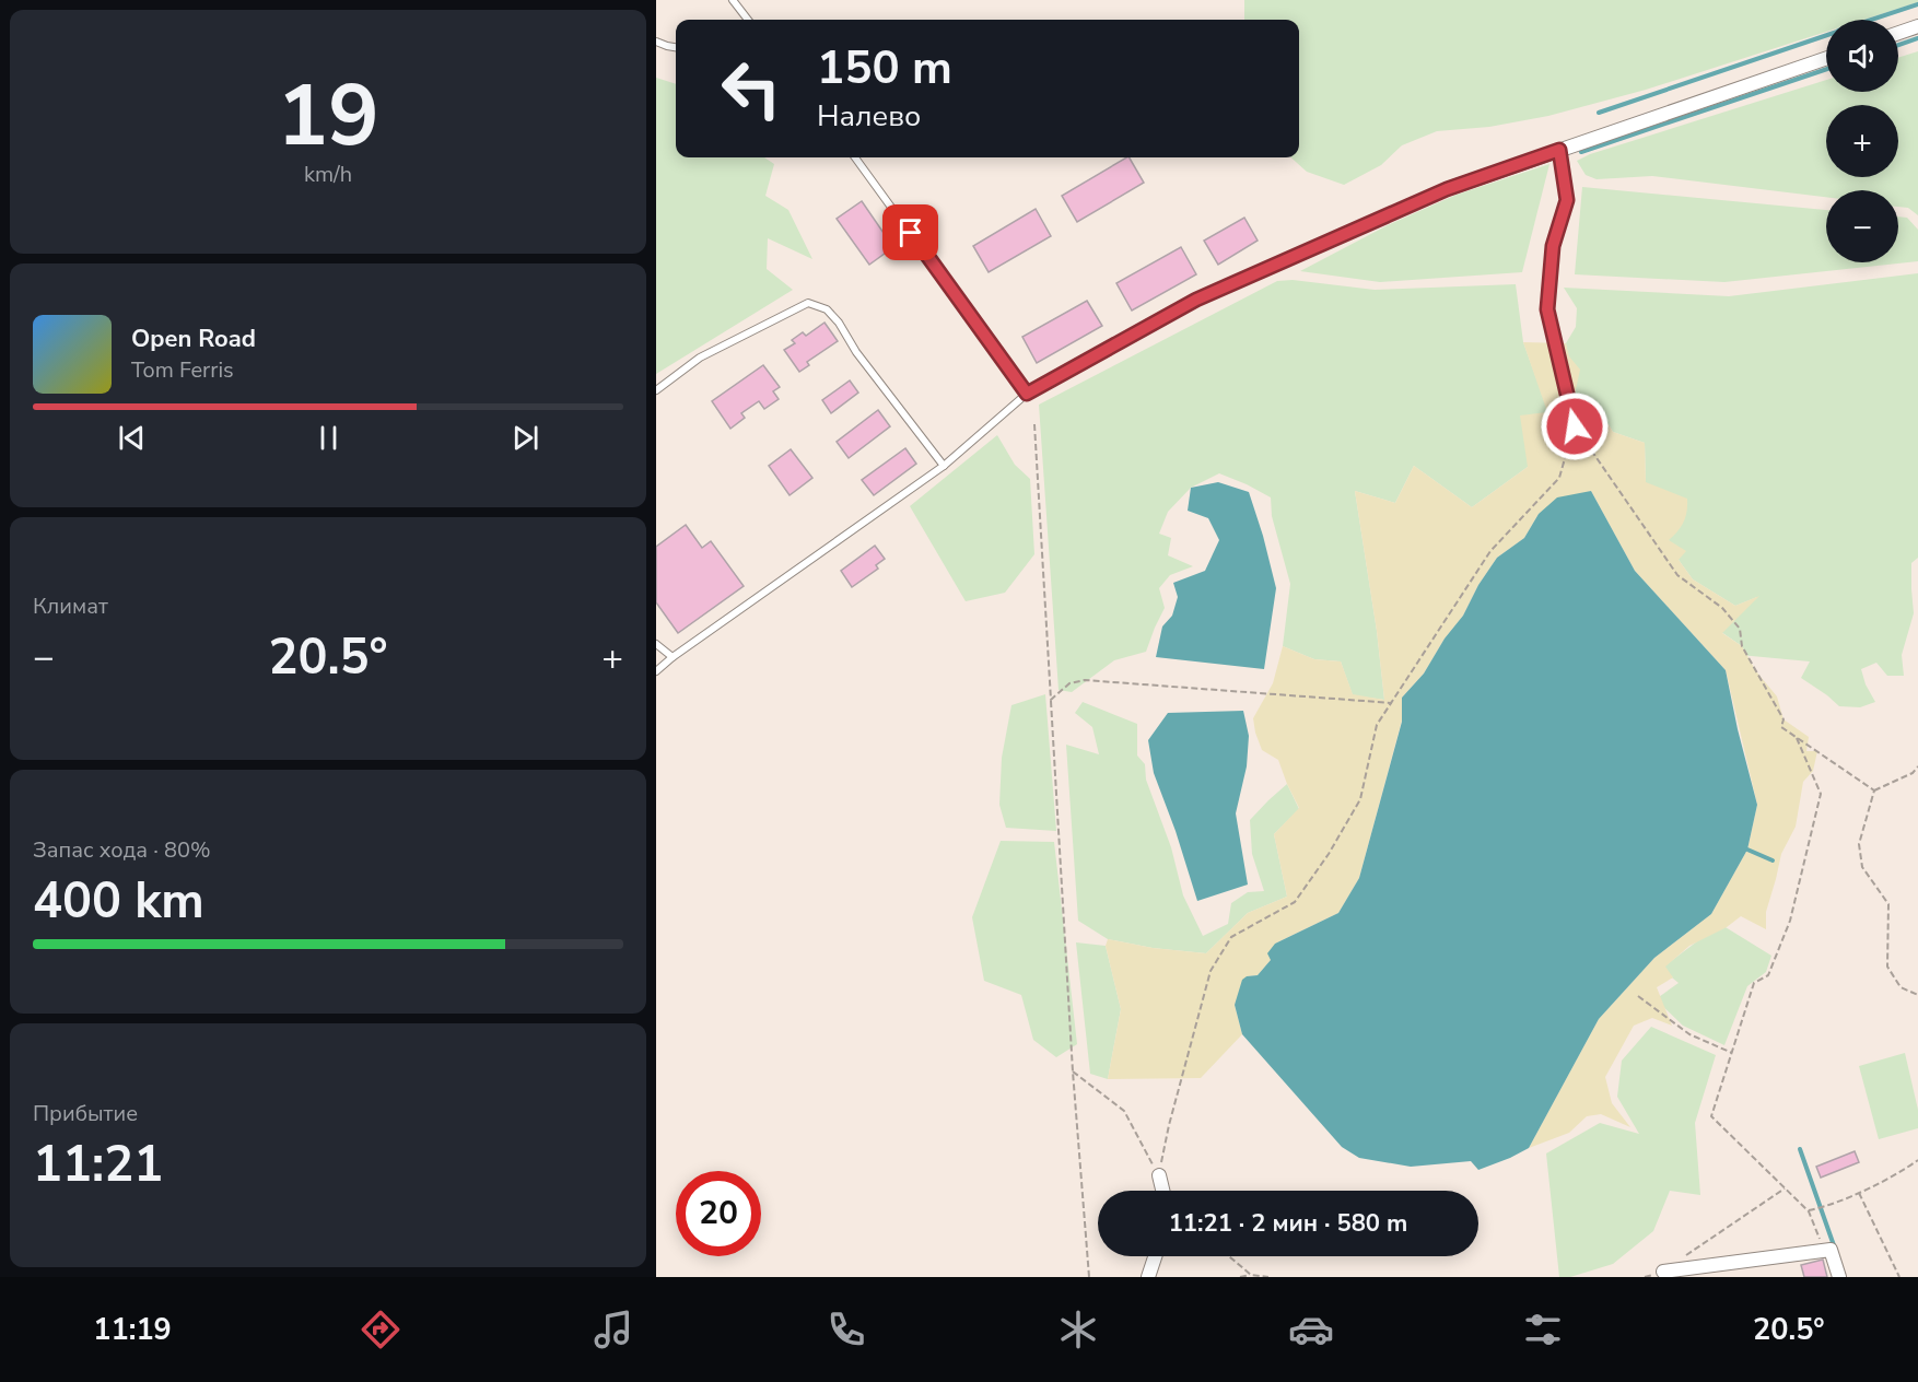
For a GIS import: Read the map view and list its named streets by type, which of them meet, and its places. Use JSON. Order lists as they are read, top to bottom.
{
  "page": {
    "tile": [
      ["19", "km/h"],
      "Климат",
      ["Запас хода · 80%", "400 km"],
      ["Прибытие", "11:21"]
    ],
    "map_buttons": ["+", "−"],
    "turn": ["150 m", "Налево"],
    "song": ["Open Road", "Tom Ferris"],
    "heat": ["−", "20.5°", "+"],
    "limit": "20",
    "trip": "11:21 · 2 мин · 580 m",
    "tabs": ["11:19", "20.5°"]
  }
}
